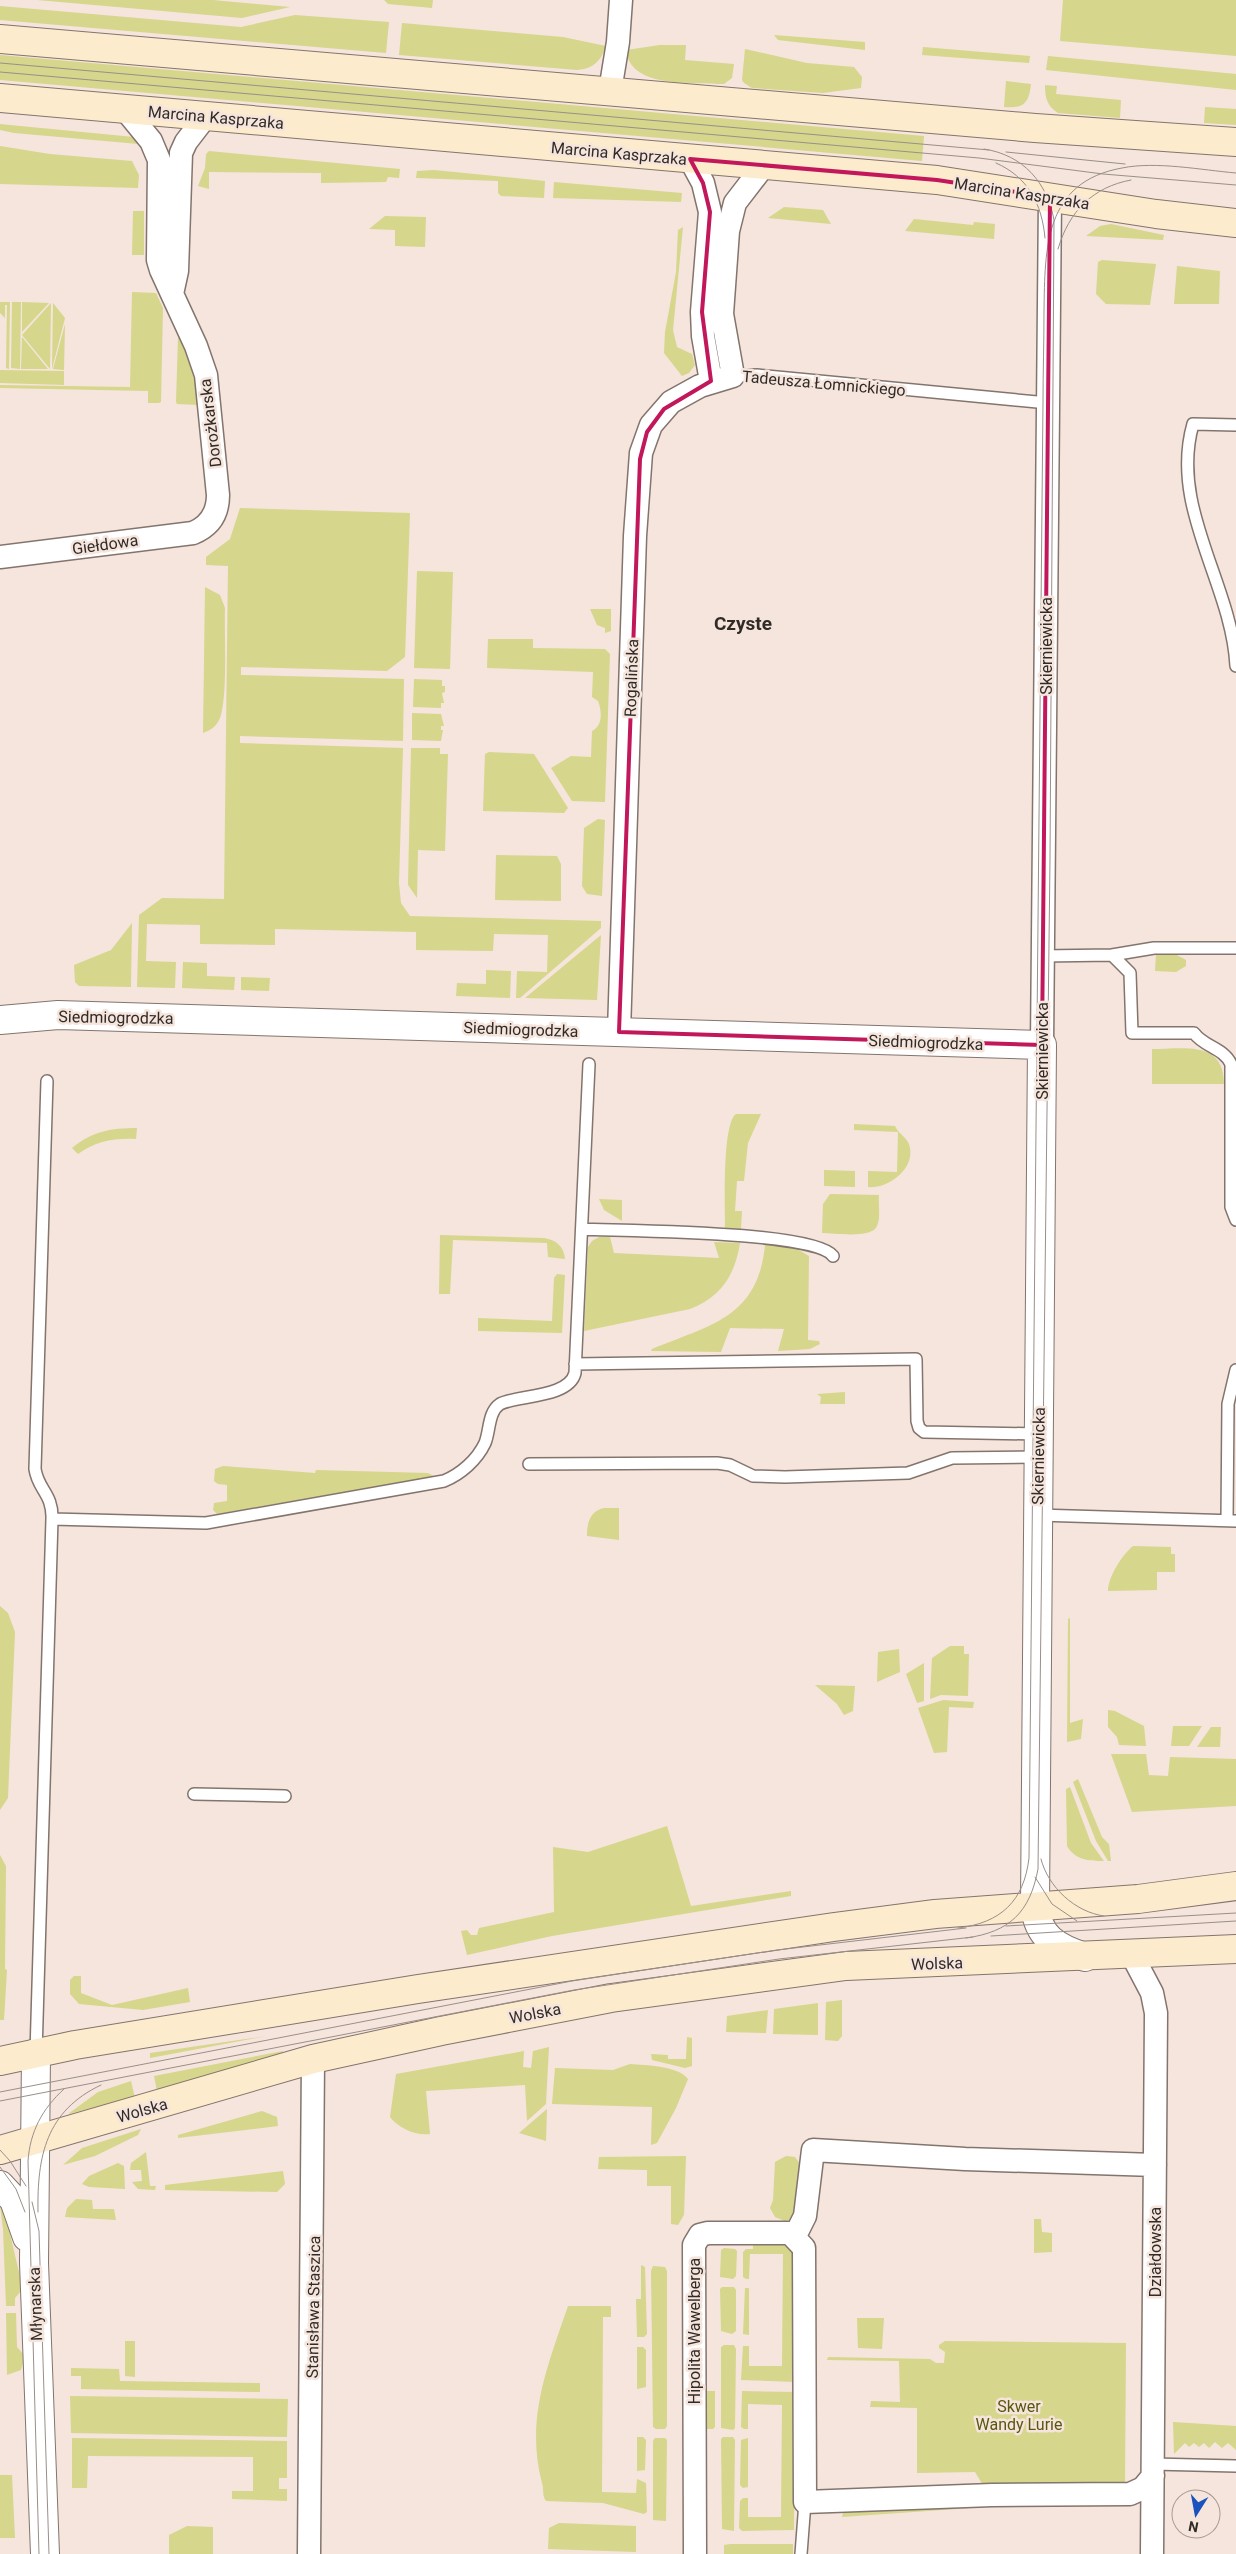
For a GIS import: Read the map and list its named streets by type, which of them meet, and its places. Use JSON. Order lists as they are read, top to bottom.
{
  "streets": {
    "main road": ["Marcina Kasprzaka", "Wolska"],
    "street": [
      "Tadeusza Łomnickiego",
      "Dorożkarska",
      "Giełdowa",
      "Skierniewicka",
      "Rogalińska",
      "Siedmiogrodzka",
      "Działdowska",
      "Młynarska",
      "Stanisława Staszica",
      "Hipolita Wawelberga"
    ]
  },
  "crossings": [
    ["Marcina Kasprzaka", "Tadeusza Łomnickiego"],
    ["Marcina Kasprzaka", "Dorożkarska"],
    ["Marcina Kasprzaka", "Skierniewicka"],
    ["Tadeusza Łomnickiego", "Skierniewicka"],
    ["Tadeusza Łomnickiego", "Rogalińska"],
    ["Dorożkarska", "Giełdowa"],
    ["Skierniewicka", "Siedmiogrodzka"],
    ["Skierniewicka", "Wolska"],
    ["Rogalińska", "Siedmiogrodzka"],
    ["Wolska", "Działdowska"],
    ["Wolska", "Młynarska"],
    ["Wolska", "Stanisława Staszica"]
  ],
  "districts": ["Czyste"],
  "parks": ["Skwer Wandy Lurie"],
  "north": "bottom"
}
